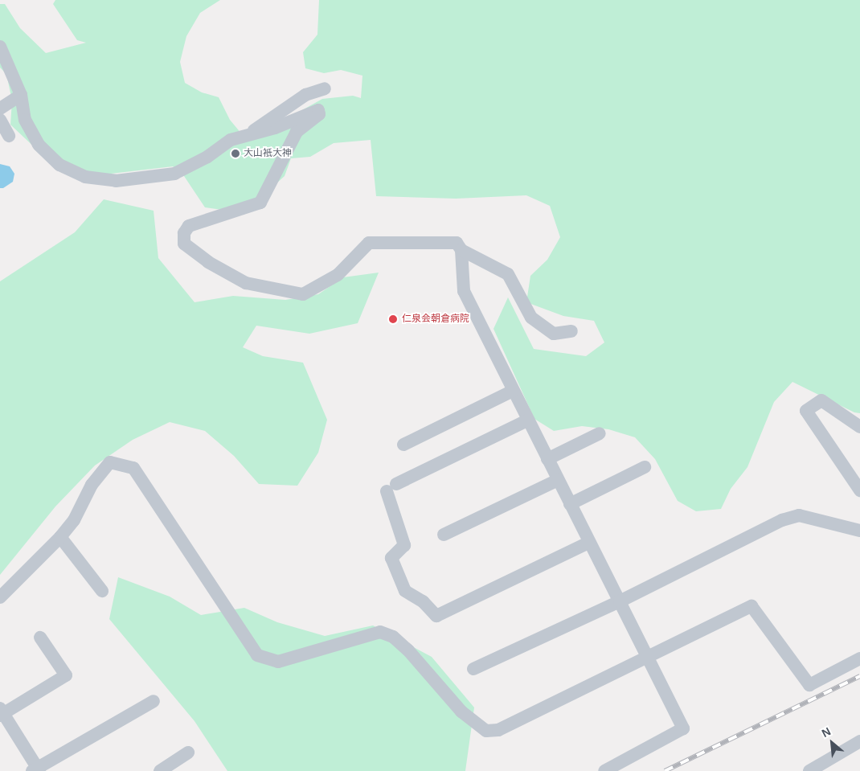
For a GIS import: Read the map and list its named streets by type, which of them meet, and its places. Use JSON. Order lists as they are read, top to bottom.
{
  "places": ["大山衹大神", "仁泉会朝倉病院"],
  "north": "top left"
}
